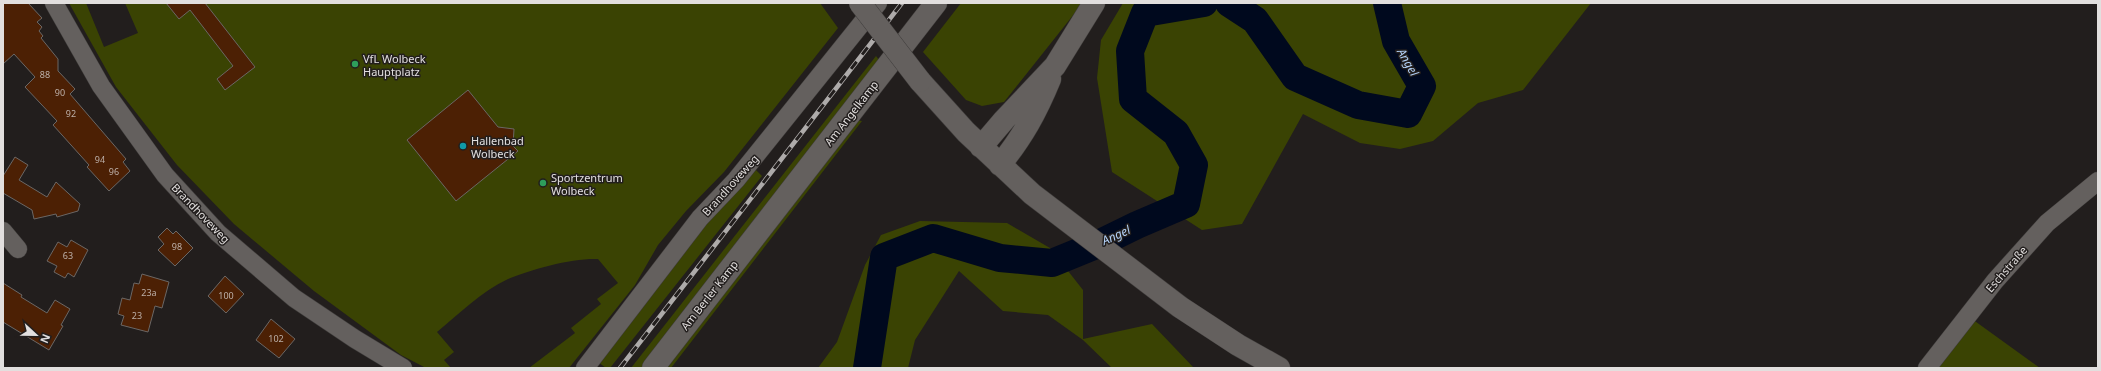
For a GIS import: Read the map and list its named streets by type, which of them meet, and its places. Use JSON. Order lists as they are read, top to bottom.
{
  "streets": {
    "main road": ["Am Angelkamp", "Am Berler Kamp"],
    "street": ["Brandhoveweg", "Eschstraße"]
  },
  "crossings": [
    ["Am Angelkamp", "Am Berler Kamp"]
  ],
  "water": ["Angel"],
  "places": ["VfL Wolbeck Hauptplatz", "Hallenbad Wolbeck", "Sportzentrum Wolbeck"],
  "house_numbers": [
    "88",
    "90",
    "92",
    "94",
    "96",
    "98",
    "63",
    "23a",
    "100",
    "23",
    "102"
  ],
  "north": "right"
}
